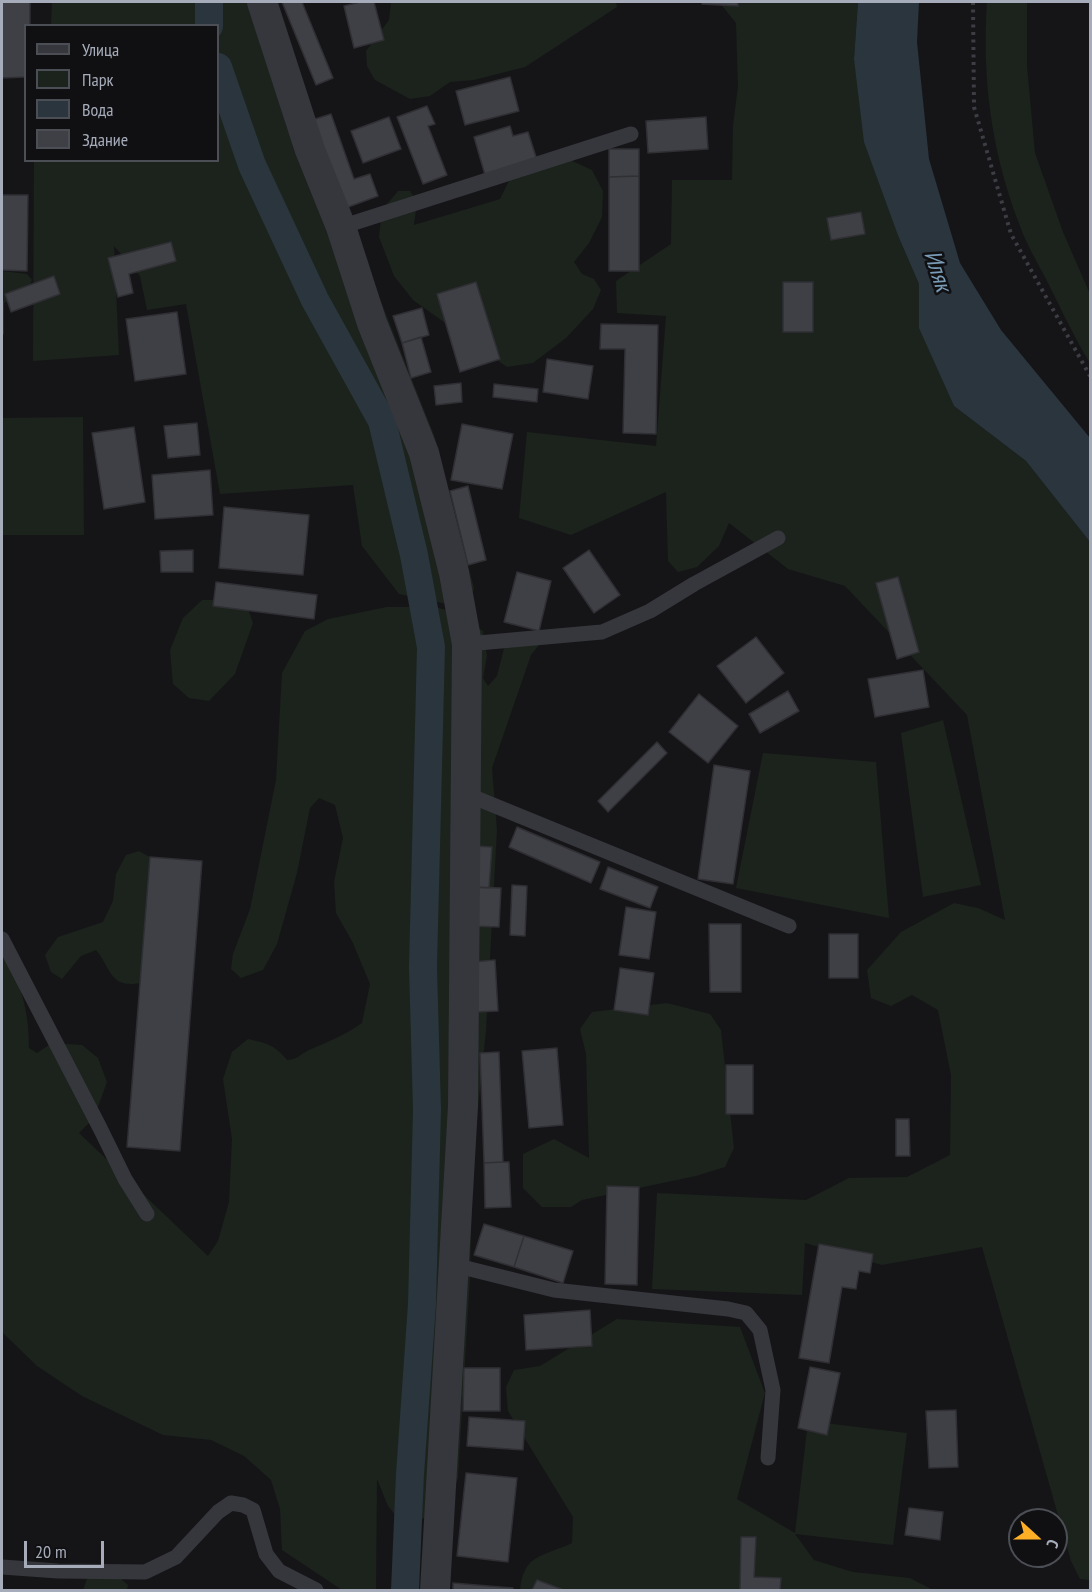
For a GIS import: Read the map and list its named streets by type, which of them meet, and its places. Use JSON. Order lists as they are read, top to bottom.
{
  "water": ["Иляк"],
  "legend": [
    "Улица",
    "Парк",
    "Вода",
    "Здание"
  ],
  "scale_bar": "20 m",
  "north": "right"
}
